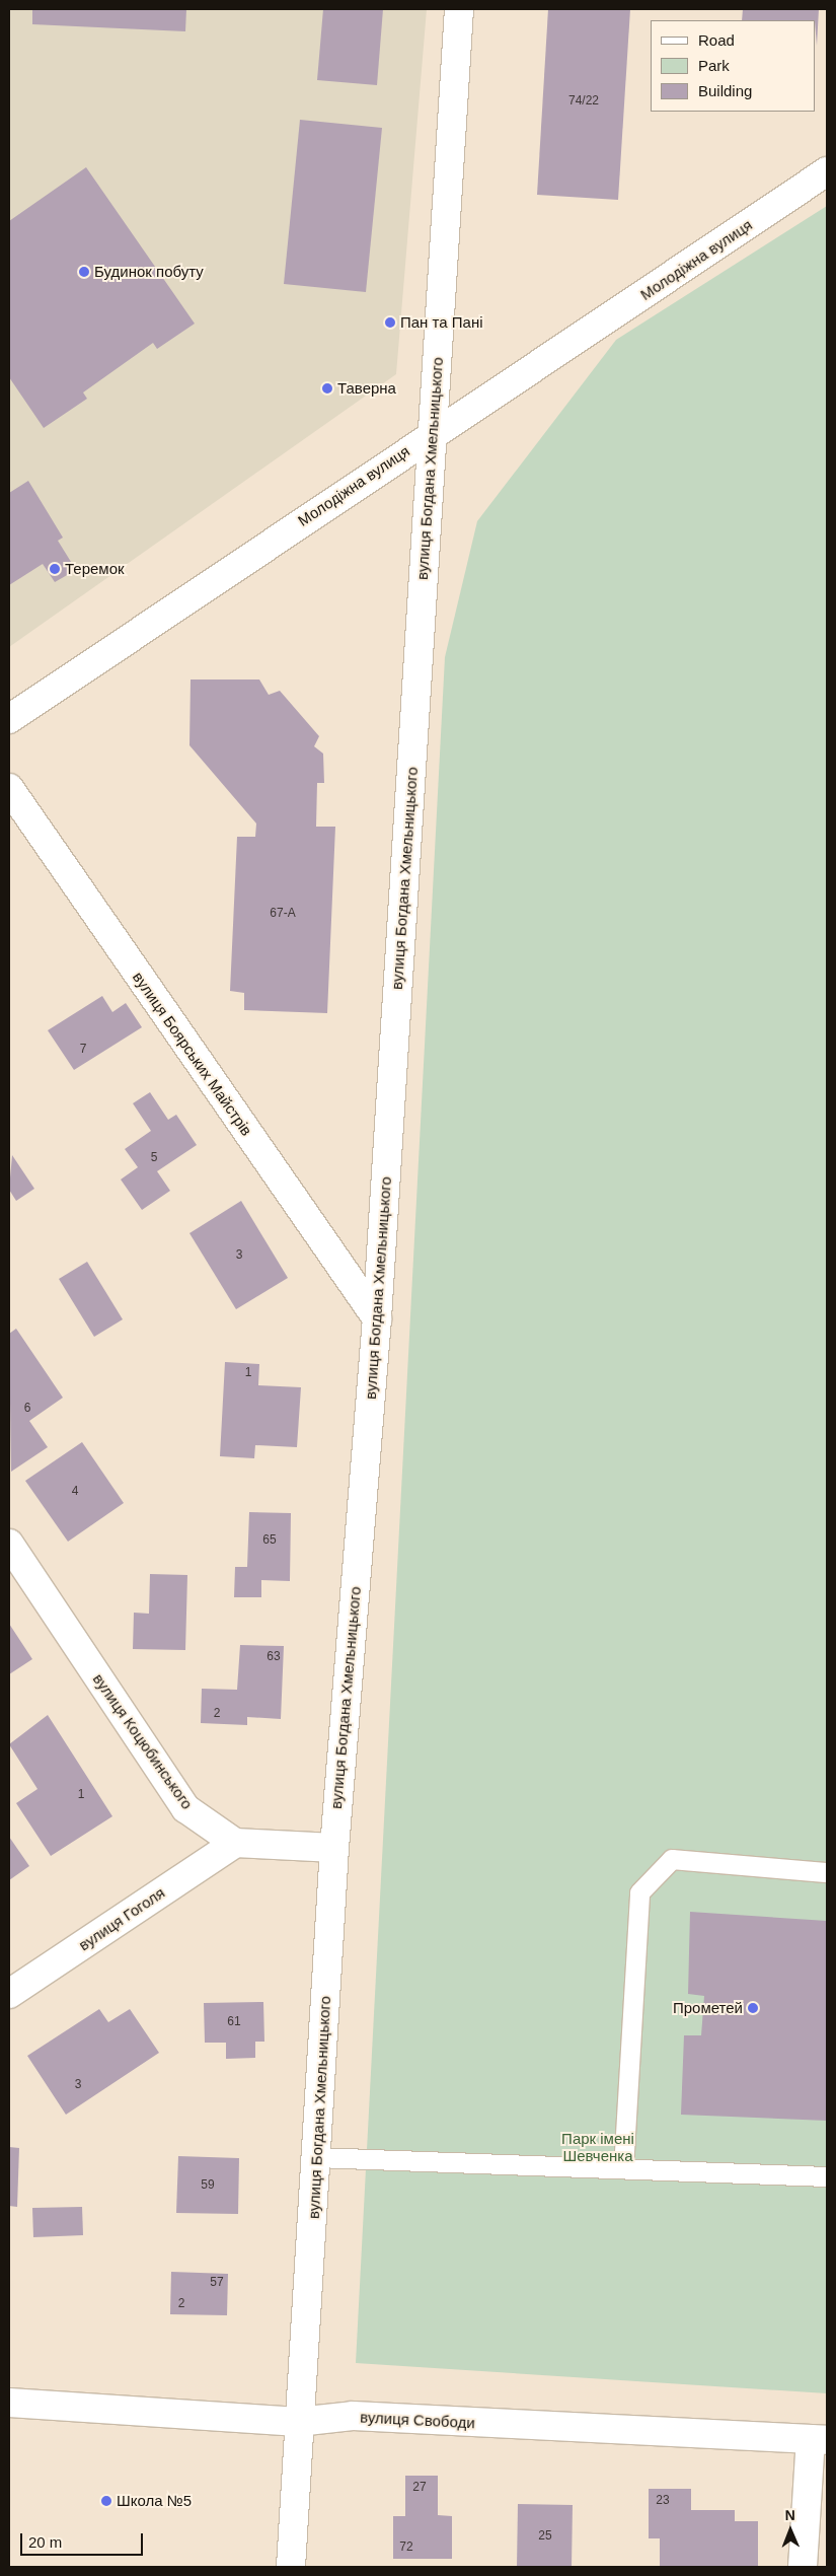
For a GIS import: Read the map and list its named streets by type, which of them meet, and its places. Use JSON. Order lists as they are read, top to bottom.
{
  "streets": {
    "street": [
      "Молодіжна вулиця",
      "вулиця Богдана Хмельницького",
      "вулиця Боярських Майстрів",
      "вулиця Коцюбинського",
      "вулиця Гоголя",
      "вулиця Свободи"
    ]
  },
  "crossings": [
    ["Молодіжна вулиця", "вулиця Богдана Хмельницького"],
    ["вулиця Богдана Хмельницького", "вулиця Боярських Майстрів"],
    ["вулиця Богдана Хмельницького", "вулиця Свободи"],
    ["вулиця Коцюбинського", "вулиця Гоголя"]
  ],
  "parks": ["Парк імені Шевченка"],
  "places": [
    "Будинок побуту",
    "Пан та Пані",
    "Таверна",
    "Теремок",
    "Прометей",
    "Школа №5"
  ],
  "house_numbers": [
    "74/22",
    "67-А",
    "7",
    "5",
    "3",
    "1",
    "6",
    "4",
    "65",
    "63",
    "2",
    "1",
    "61",
    "3",
    "59",
    "57",
    "2",
    "27",
    "23",
    "25",
    "72"
  ],
  "legend": ["Road", "Park", "Building"],
  "scale_bar": "20 m",
  "north": "top"
}
